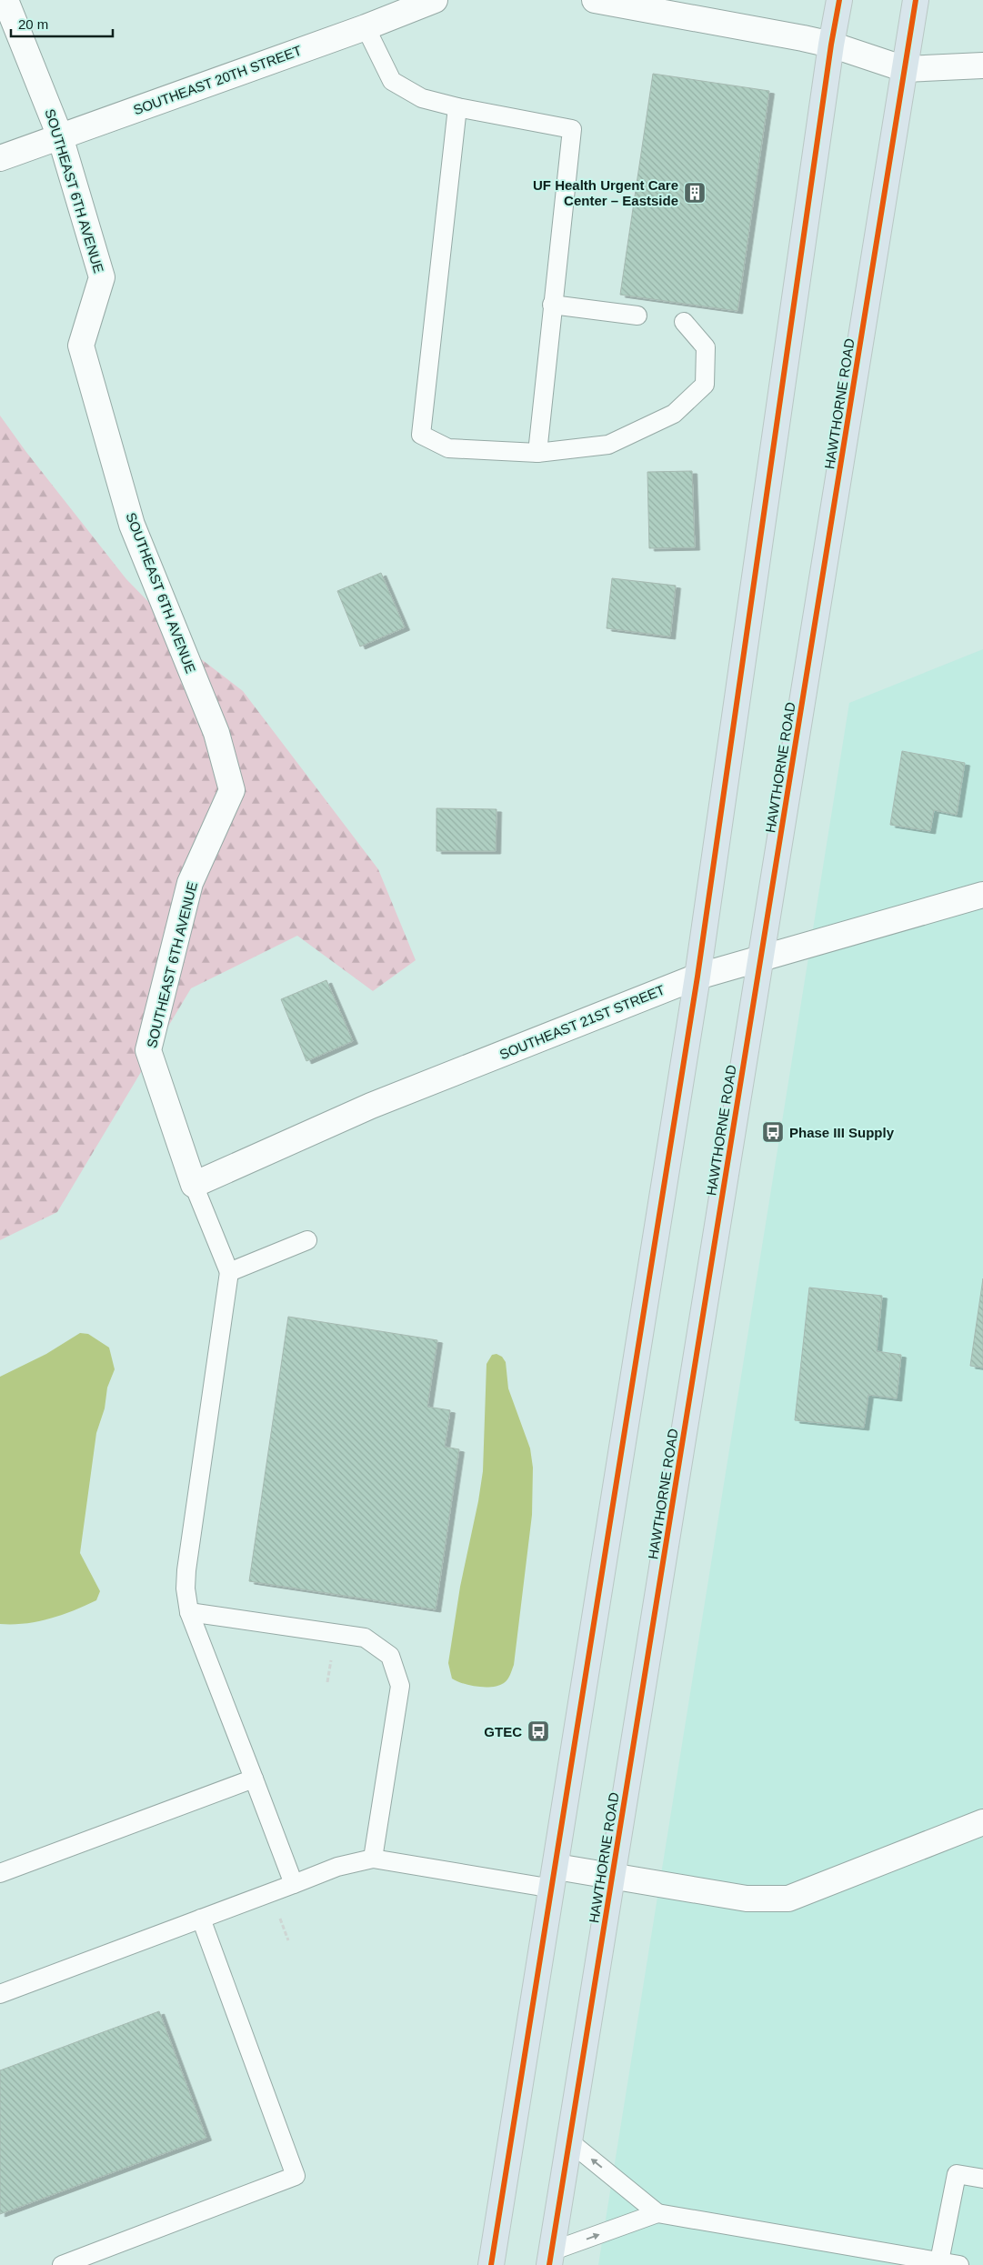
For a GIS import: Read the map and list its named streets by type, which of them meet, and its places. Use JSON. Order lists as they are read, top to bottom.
{
  "streets": {
    "highway": ["HAWTHORNE ROAD"],
    "street": ["SOUTHEAST 20TH STREET", "SOUTHEAST 6TH AVENUE", "SOUTHEAST 21ST STREET"]
  },
  "crossings": [
    ["SOUTHEAST 20TH STREET", "SOUTHEAST 6TH AVENUE"],
    ["SOUTHEAST 6TH AVENUE", "SOUTHEAST 21ST STREET"],
    ["HAWTHORNE ROAD", "SOUTHEAST 21ST STREET"]
  ],
  "places": {
    "building": ["UF Health Urgent Care Center – Eastside"],
    "bus stop": ["Phase III Supply", "GTEC"]
  },
  "scale_bar": "20 m"
}
